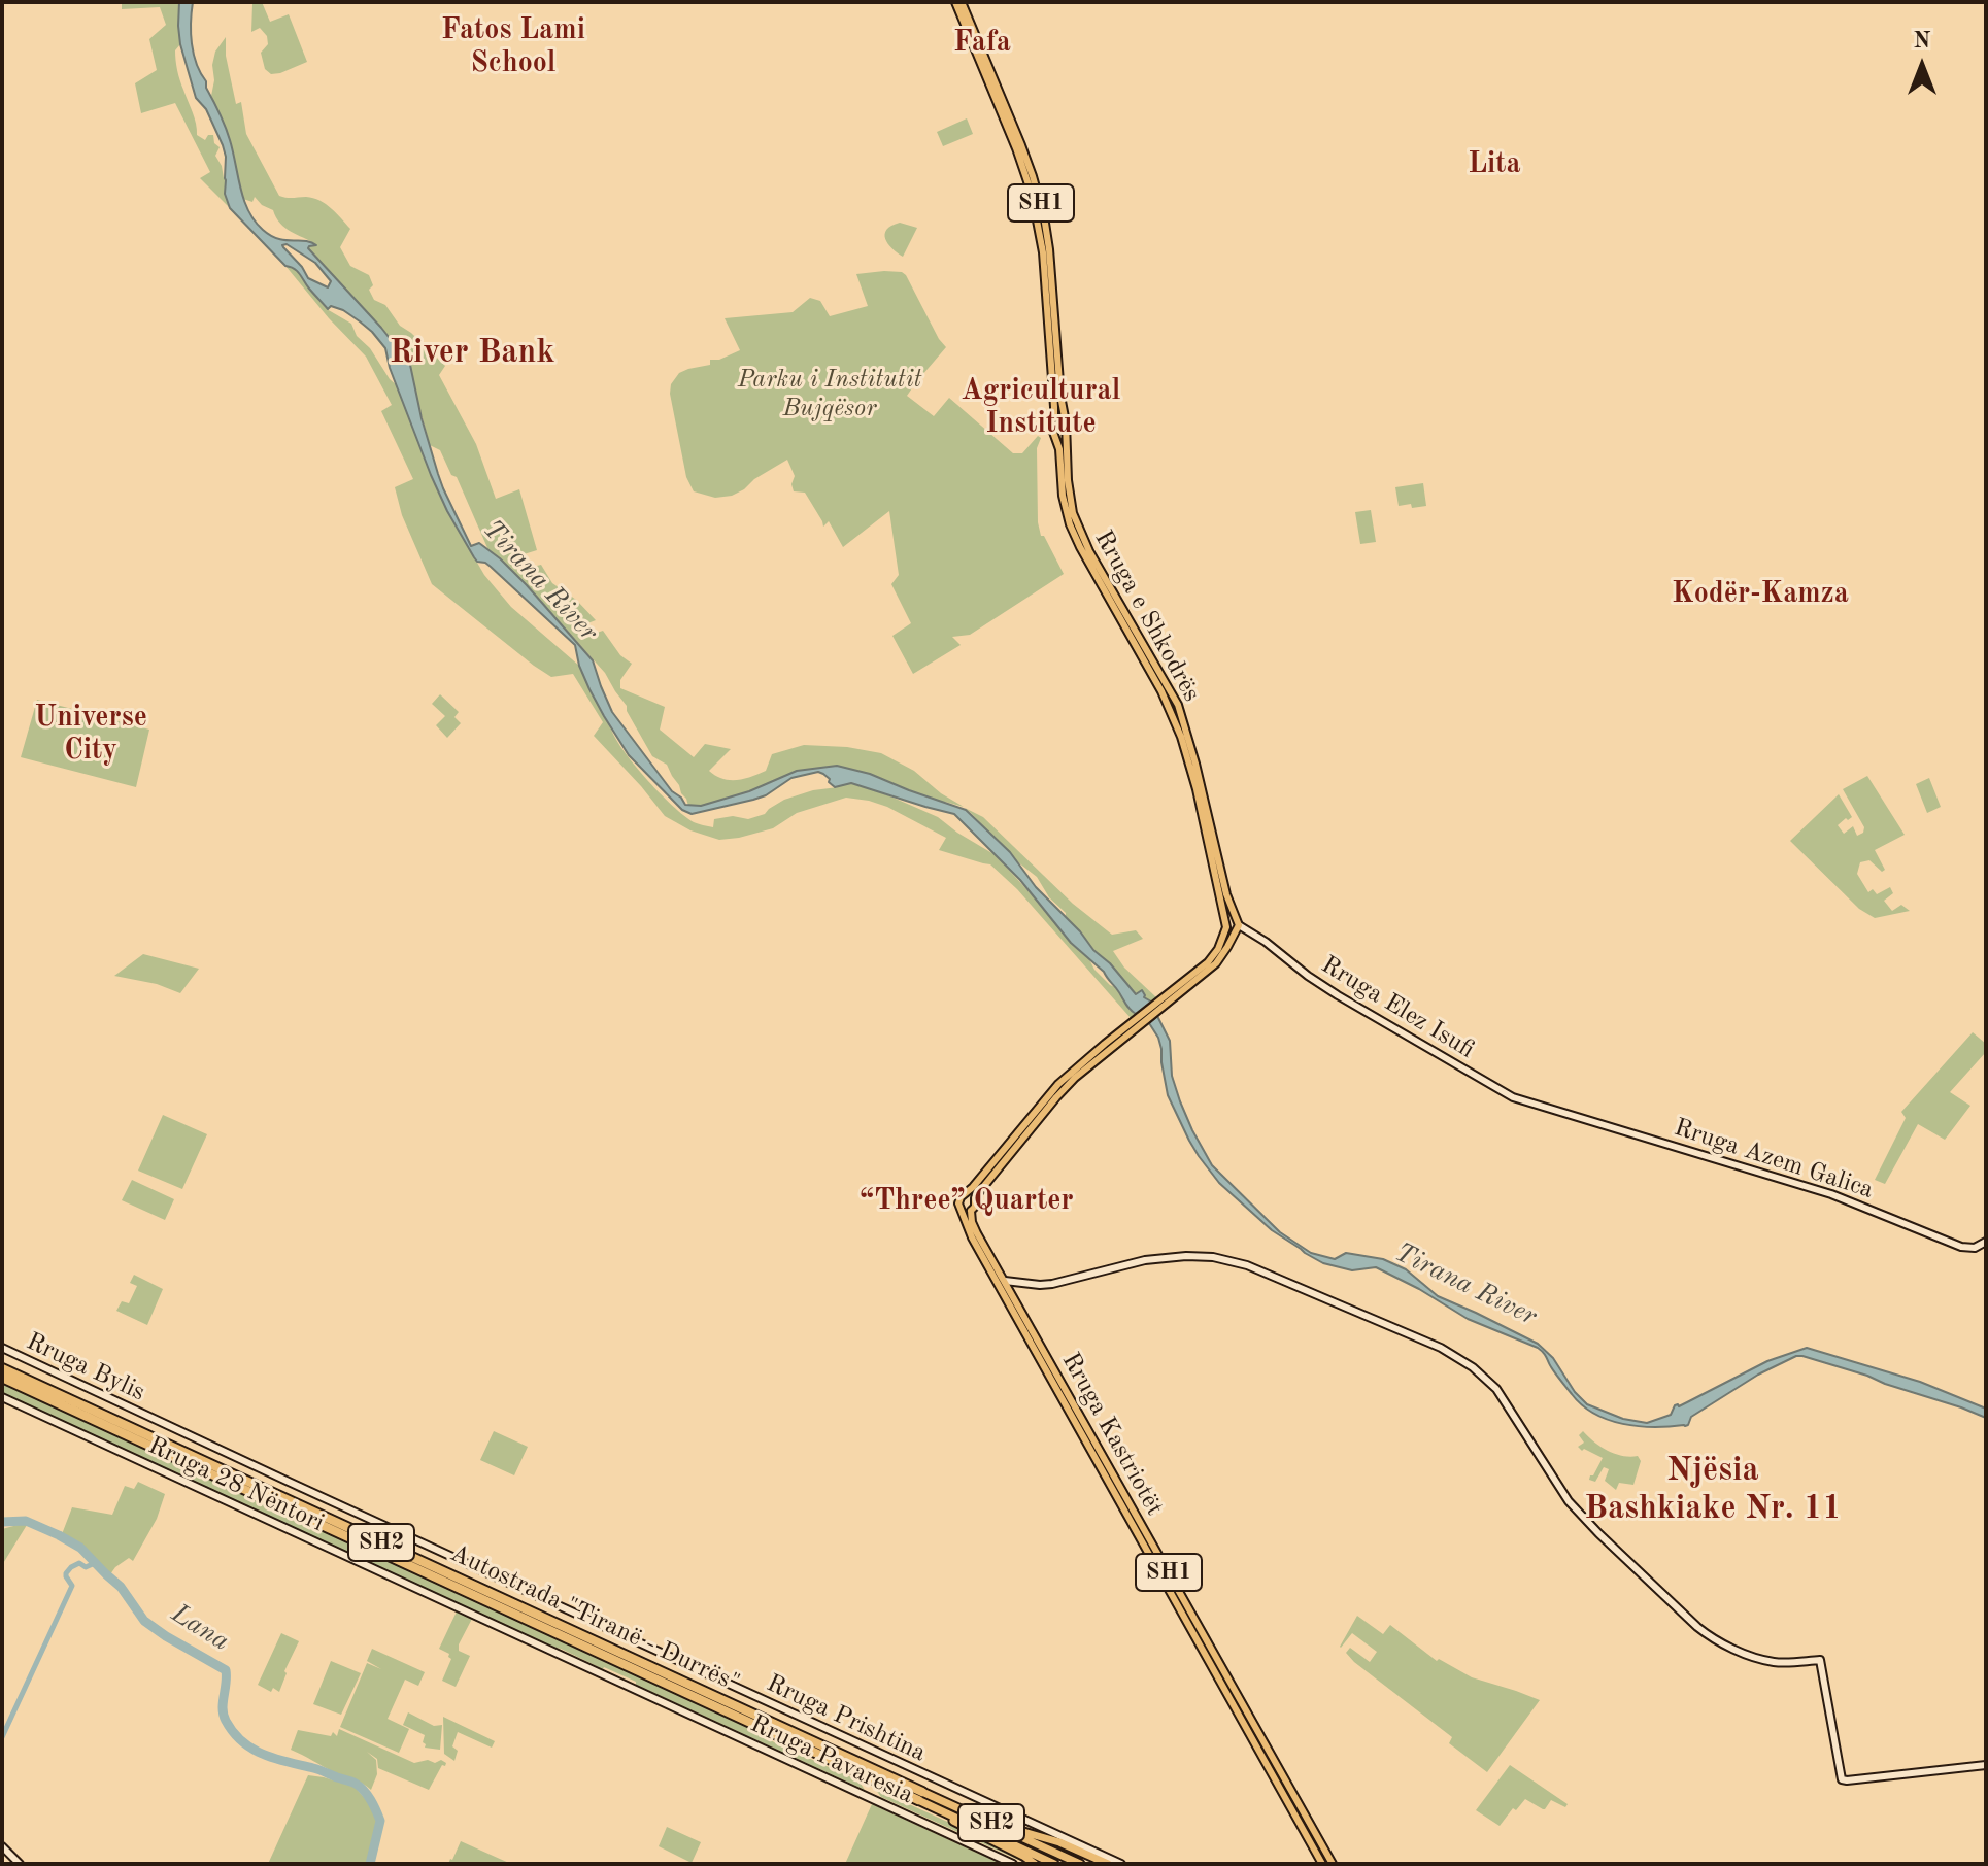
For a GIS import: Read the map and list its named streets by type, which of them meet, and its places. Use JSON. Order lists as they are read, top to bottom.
{
  "streets": {
    "highway": ["SH2", "Autostrada \"Tiranë - Durrës\""],
    "main road": [
      "SH1",
      "Rruga e Shkodrës",
      "Rruga Elez Isufi",
      "Rruga Azem Galica",
      "Rruga Bylis",
      "Rruga Kastriotët",
      "Rruga 28 Nëntori",
      "Rruga Prishtina",
      "Rruga Pavaresia"
    ]
  },
  "crossings": [
    ["SH1", "Rruga e Shkodrës"],
    ["SH1", "Rruga Kastriotët"],
    ["Rruga e Shkodrës", "Rruga Elez Isufi"],
    ["Rruga Elez Isufi", "Rruga Azem Galica"],
    ["Rruga Bylis", "Rruga Prishtina"],
    ["Rruga 28 Nëntori", "Rruga Pavaresia"]
  ],
  "districts": [
    "Fatos Lami School",
    "Fafa",
    "Lita",
    "River Bank",
    "Agricultural Institute",
    "Kodër-Kamza",
    "Universe City",
    "“Three” Quarter",
    "Njësia Bashkiake Nr. 11"
  ],
  "water": ["Tirana River", "Lana"],
  "parks": ["Parku i Institutit Bujqësor"],
  "north": "top"
}
